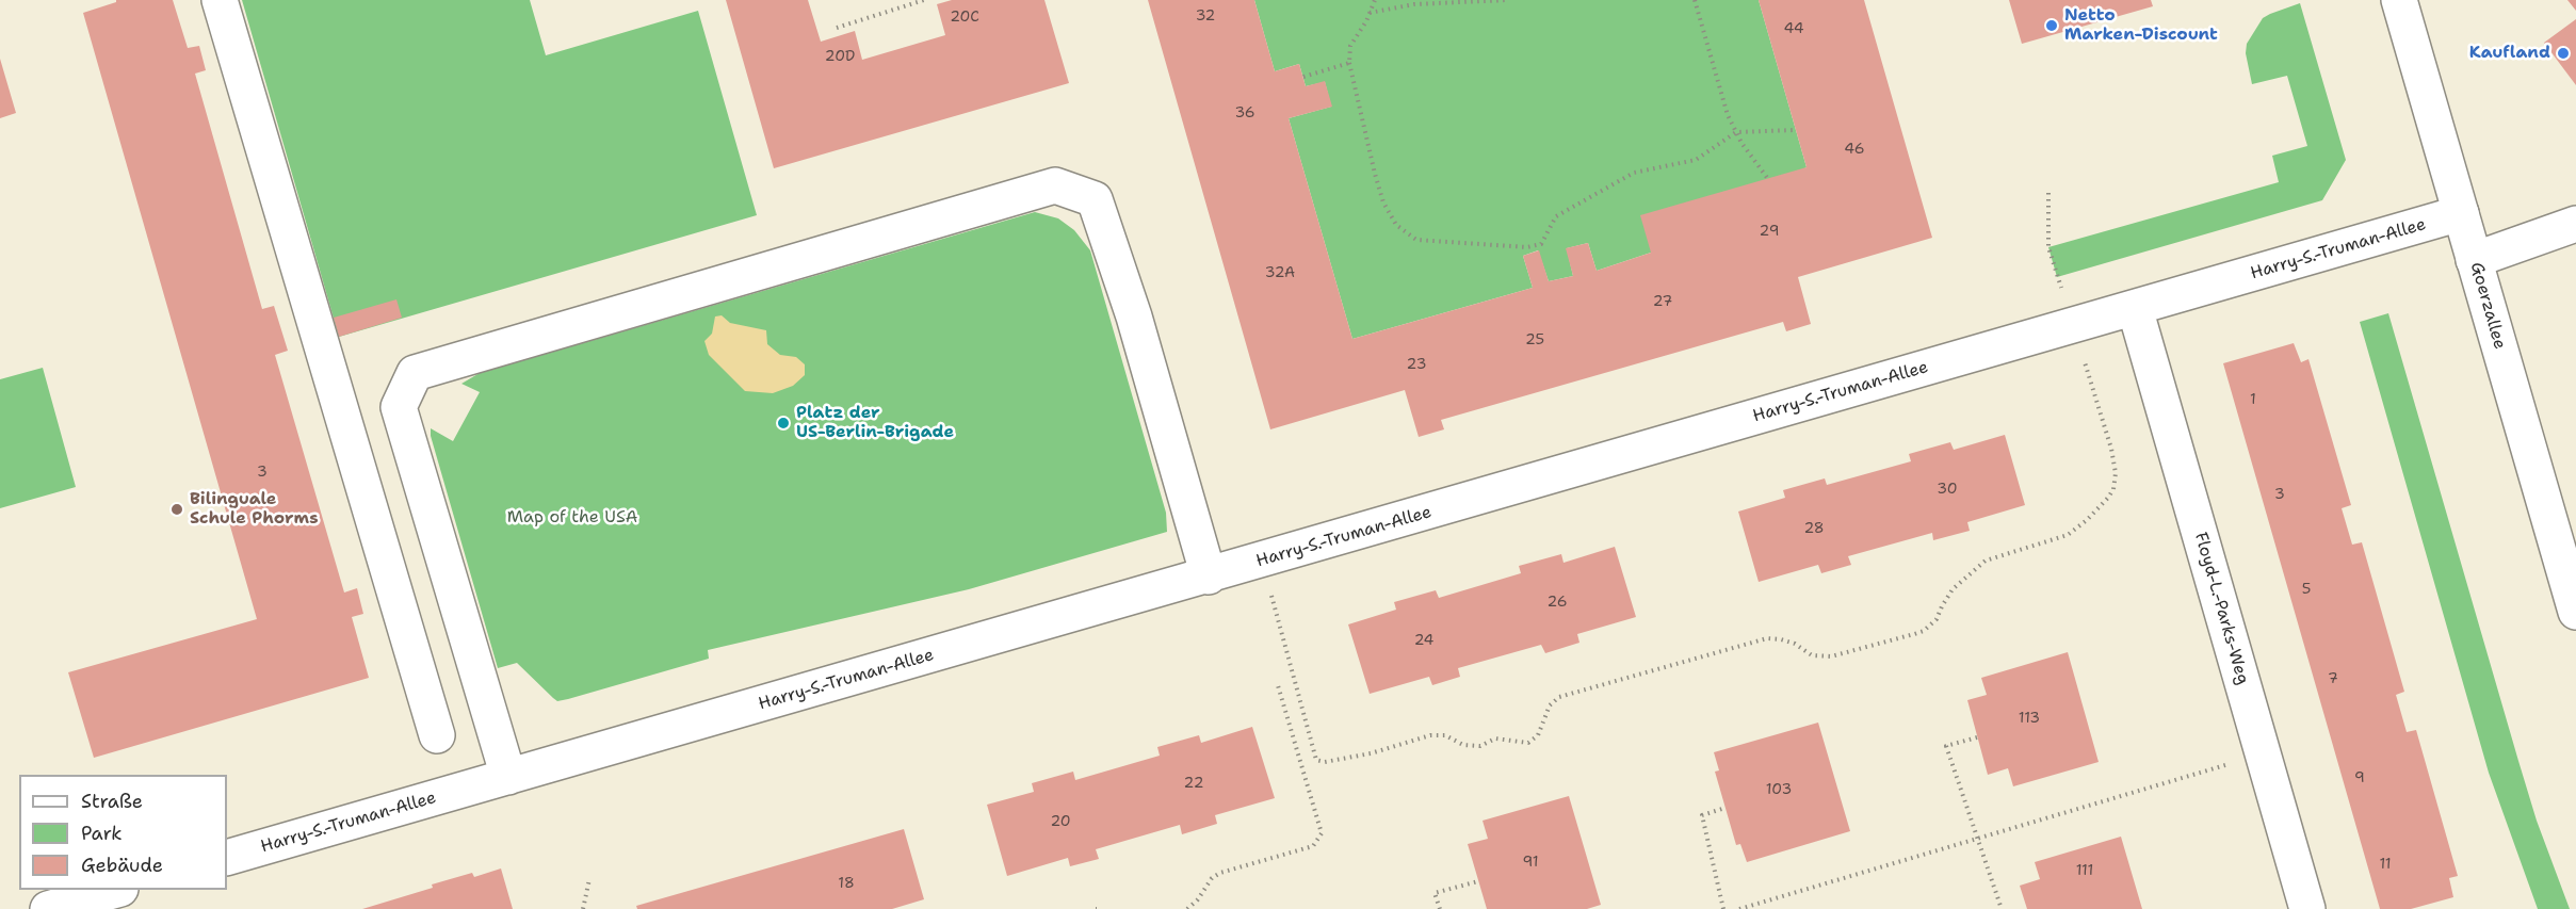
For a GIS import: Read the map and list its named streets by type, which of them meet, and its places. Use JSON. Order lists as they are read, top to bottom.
{
  "streets": {
    "street": ["Harry-S.-Truman-Allee", "Goerzallee", "Floyd-L.-Parks-Weg"]
  },
  "crossings": [
    ["Harry-S.-Truman-Allee", "Goerzallee"],
    ["Harry-S.-Truman-Allee", "Floyd-L.-Parks-Weg"]
  ],
  "parks": ["Map of the USA"],
  "places": [
    "Netto Marken-Discount",
    "Kaufland",
    "Platz der US-Berlin-Brigade",
    "Bilinguale Schule Phorms"
  ],
  "house_numbers": [
    "32",
    "20C",
    "44",
    "20D",
    "36",
    "46",
    "29",
    "32A",
    "27",
    "25",
    "23",
    "1",
    "3",
    "30",
    "3",
    "28",
    "5",
    "26",
    "24",
    "7",
    "113",
    "9",
    "22",
    "103",
    "20",
    "91",
    "11",
    "111",
    "18"
  ],
  "legend": ["Straße", "Park", "Gebäude"]
}
